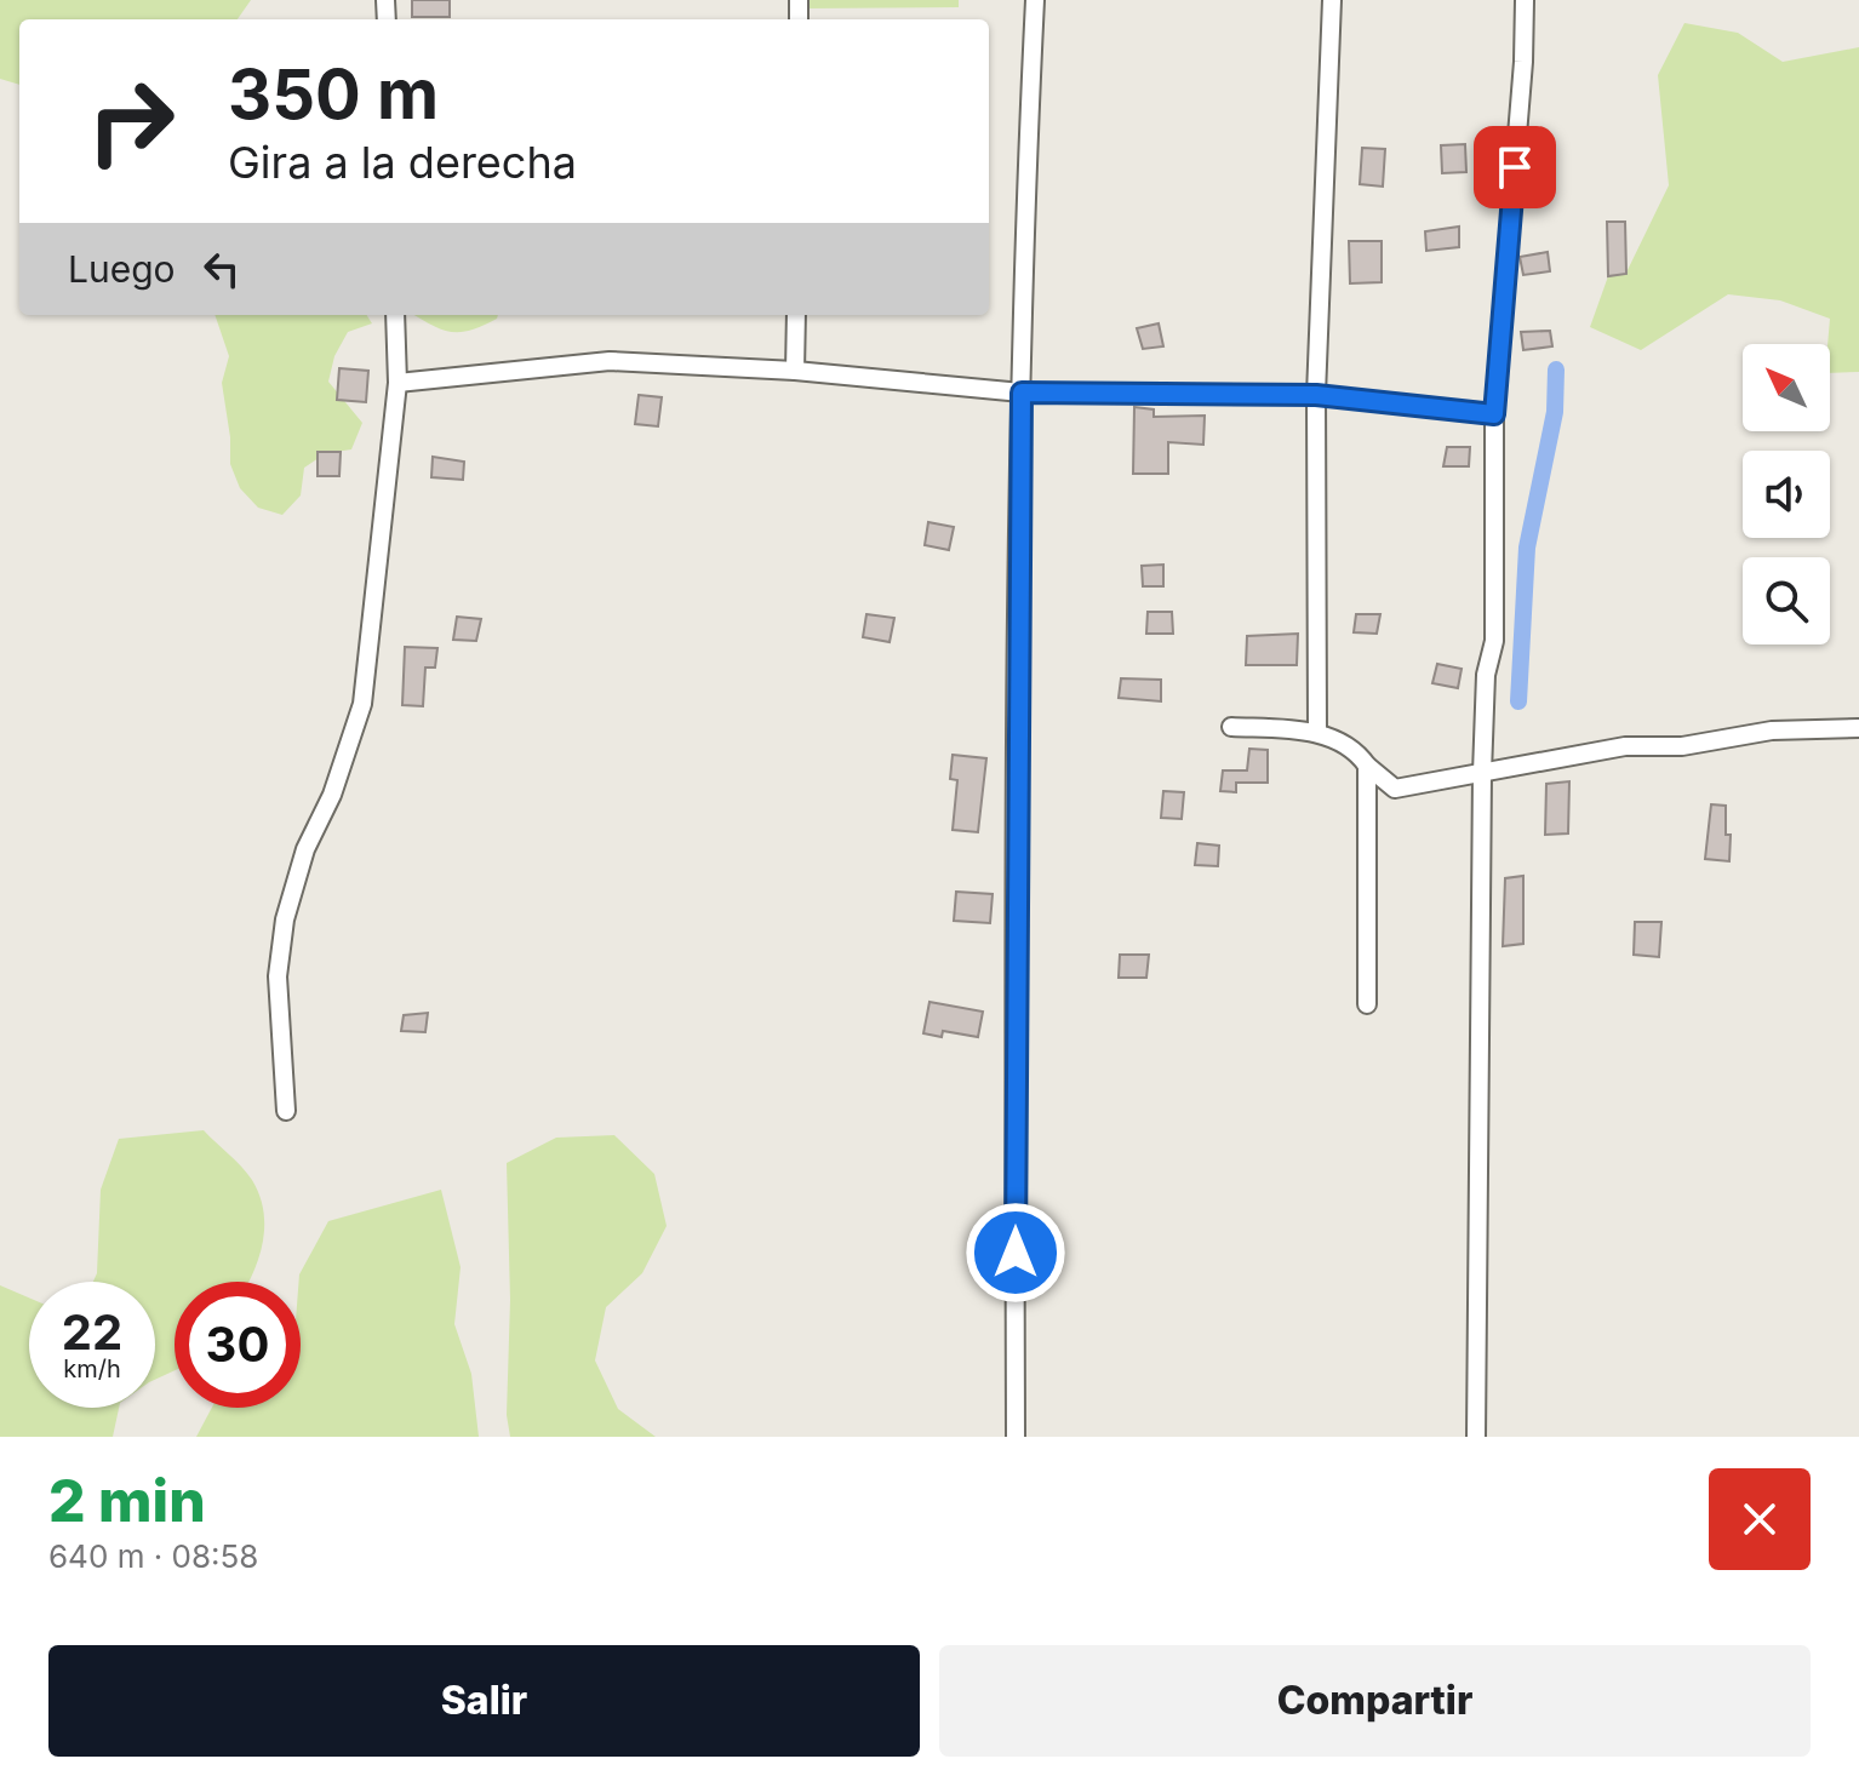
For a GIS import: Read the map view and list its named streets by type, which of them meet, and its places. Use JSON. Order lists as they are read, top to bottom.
{
  "north": "top left",
  "page": {
    "turn": ["350 m", "Gira a la derecha"],
    "then": "Luego",
    "speed": "22 km/h",
    "limit": "30",
    "heading": ["2 min", "640 m · 08:58"],
    "buttons": ["Salir", "Compartir"]
  }
}
